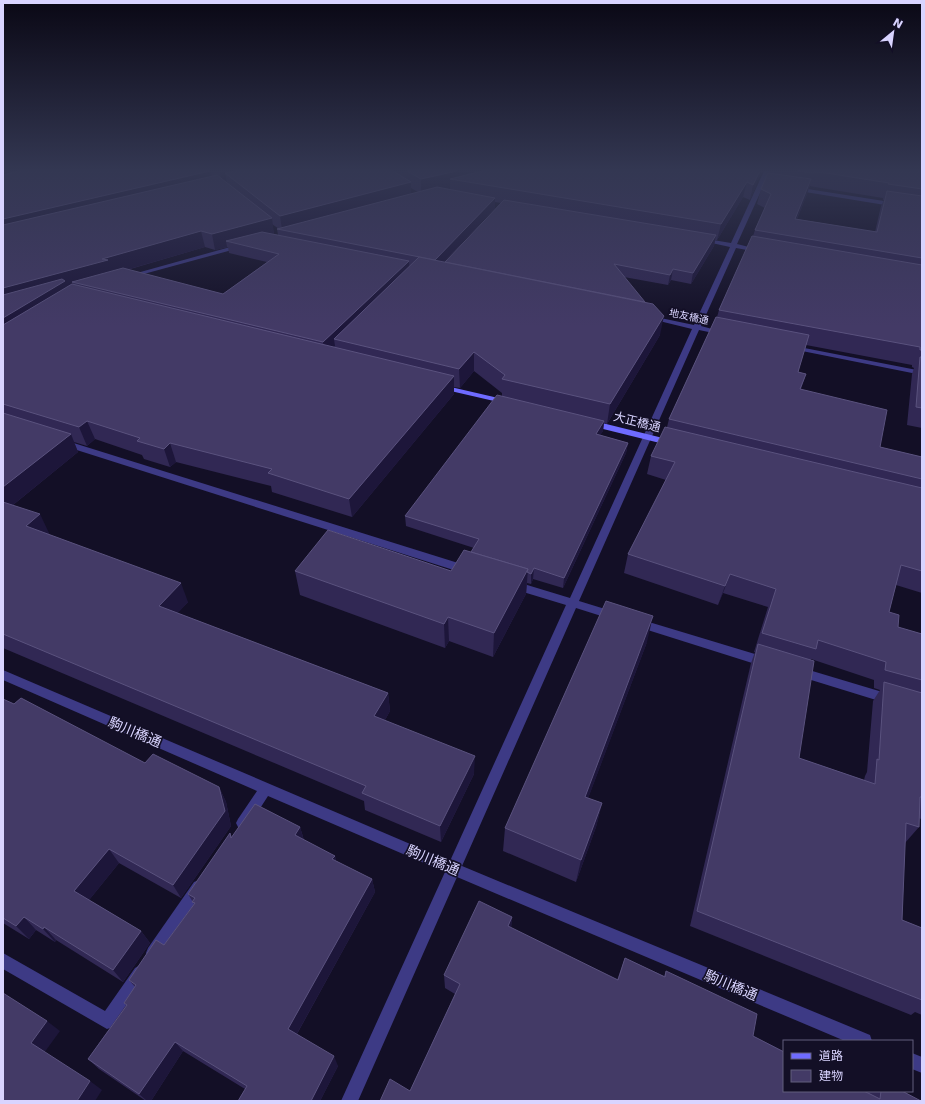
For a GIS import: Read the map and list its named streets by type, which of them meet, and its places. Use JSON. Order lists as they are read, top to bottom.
{
  "streets": {
    "street": ["地友橋通", "大正橋通", "駒川橋通"]
  },
  "legend": ["道路", "建物"],
  "north": "top right"
}
